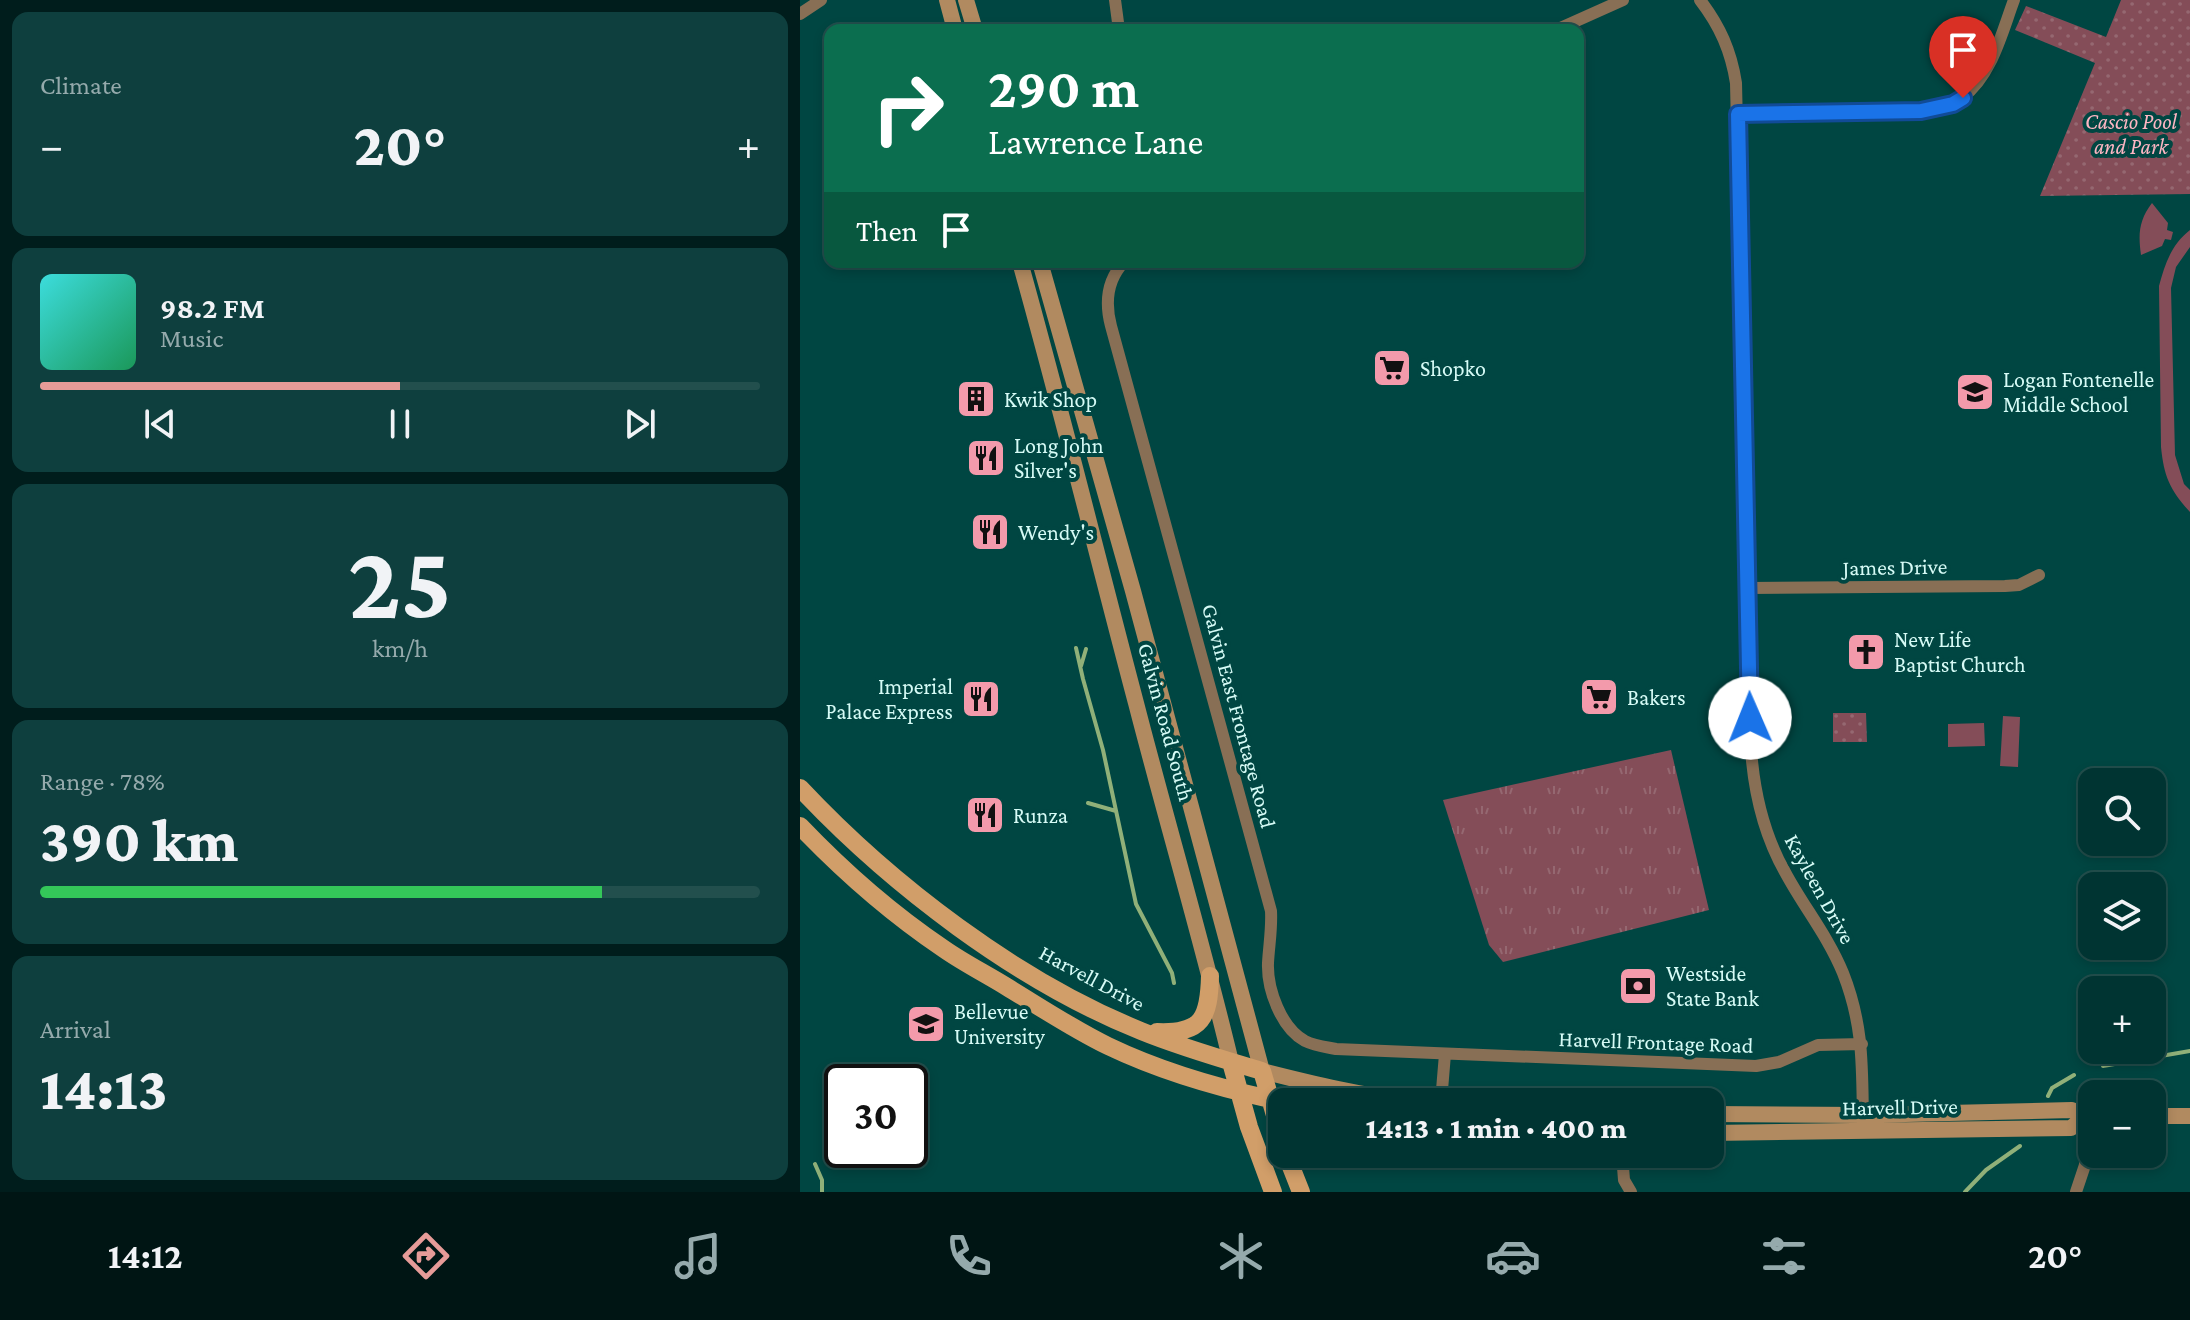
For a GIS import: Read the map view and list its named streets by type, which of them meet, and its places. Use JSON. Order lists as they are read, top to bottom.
{
  "streets": {
    "main road": ["Galvin Road South", "Harvell Drive"],
    "street": [
      "James Drive",
      "Galvin East Frontage Road",
      "Kayleen Drive",
      "Harvell Frontage Road"
    ]
  },
  "crossings": [
    ["James Drive", "Kayleen Drive"],
    ["Galvin East Frontage Road", "Harvell Frontage Road"],
    ["Galvin Road South", "Harvell Drive"],
    ["Kayleen Drive", "Harvell Drive"],
    ["Kayleen Drive", "Harvell Frontage Road"]
  ],
  "parks": ["Cascio Pool and Park"],
  "places": {
    "supermarket": ["Shopko", "Bakers"],
    "school or university": ["Logan Fontenelle Middle School", "Bellevue University"],
    "building": ["Kwik Shop"],
    "restaurant": [
      "Long John Silver's",
      "Wendy's",
      "Imperial Palace Express",
      "Runza"
    ],
    "church": ["New Life Baptist Church"],
    "bank": ["Westside State Bank"]
  },
  "page": {
    "tile": [
      "Climate",
      ["25", "km/h"],
      ["Range · 78%", "390 km"],
      ["Arrival", "14:13"]
    ],
    "turn": ["290 m", "Lawrence Lane"],
    "heat": ["−", "20°", "+"],
    "then": "Then",
    "song": ["98.2 FM", "Music"],
    "map_buttons": ["+", "−"],
    "limit": "30",
    "trip": "14:13 · 1 min · 400 m",
    "tabs": ["14:12", "20°"]
  }
}
